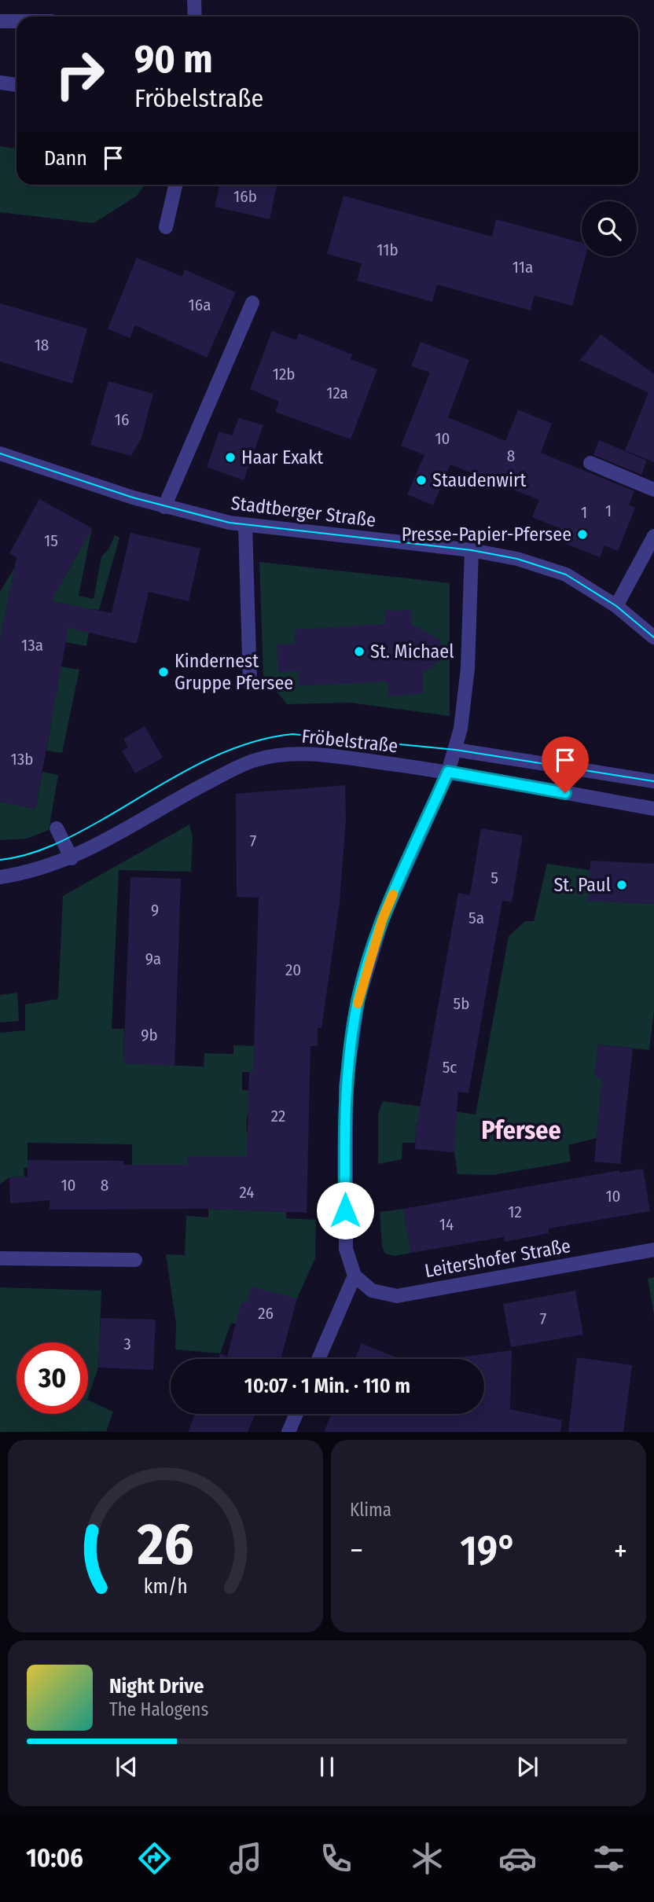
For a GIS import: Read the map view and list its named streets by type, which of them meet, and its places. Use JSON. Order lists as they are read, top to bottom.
{
  "streets": {
    "street": ["Stadtberger Straße", "Fröbelstraße", "Leitershofer Straße"]
  },
  "districts": ["Pfersee"],
  "places": [
    "Haar Exakt",
    "Staudenwirt",
    "Presse-Papier-Pfersee",
    "St. Michael",
    "Kindernest Gruppe Pfersee",
    "St. Paul"
  ],
  "house_numbers": [
    "16b",
    "11b",
    "11a",
    "16a",
    "18",
    "12b",
    "12a",
    "16",
    "10",
    "8",
    "1",
    "1",
    "15",
    "13a",
    "13b",
    "7",
    "5",
    "9",
    "5a",
    "9a",
    "20",
    "5b",
    "9b",
    "5c",
    "22",
    "10",
    "8",
    "24",
    "10",
    "12",
    "14",
    "26",
    "7",
    "3"
  ],
  "page": {
    "turn": ["90 m", "Fröbelstraße"],
    "then": "Dann",
    "limit": "30",
    "trip": "10:07 · 1 Min. · 110 m",
    "tile": "Klima",
    "heat": ["−", "19°", "+"],
    "song": ["Night Drive", "The Halogens"],
    "tabs": "10:06",
    "gauge": ["26", "km/h"]
  }
}
